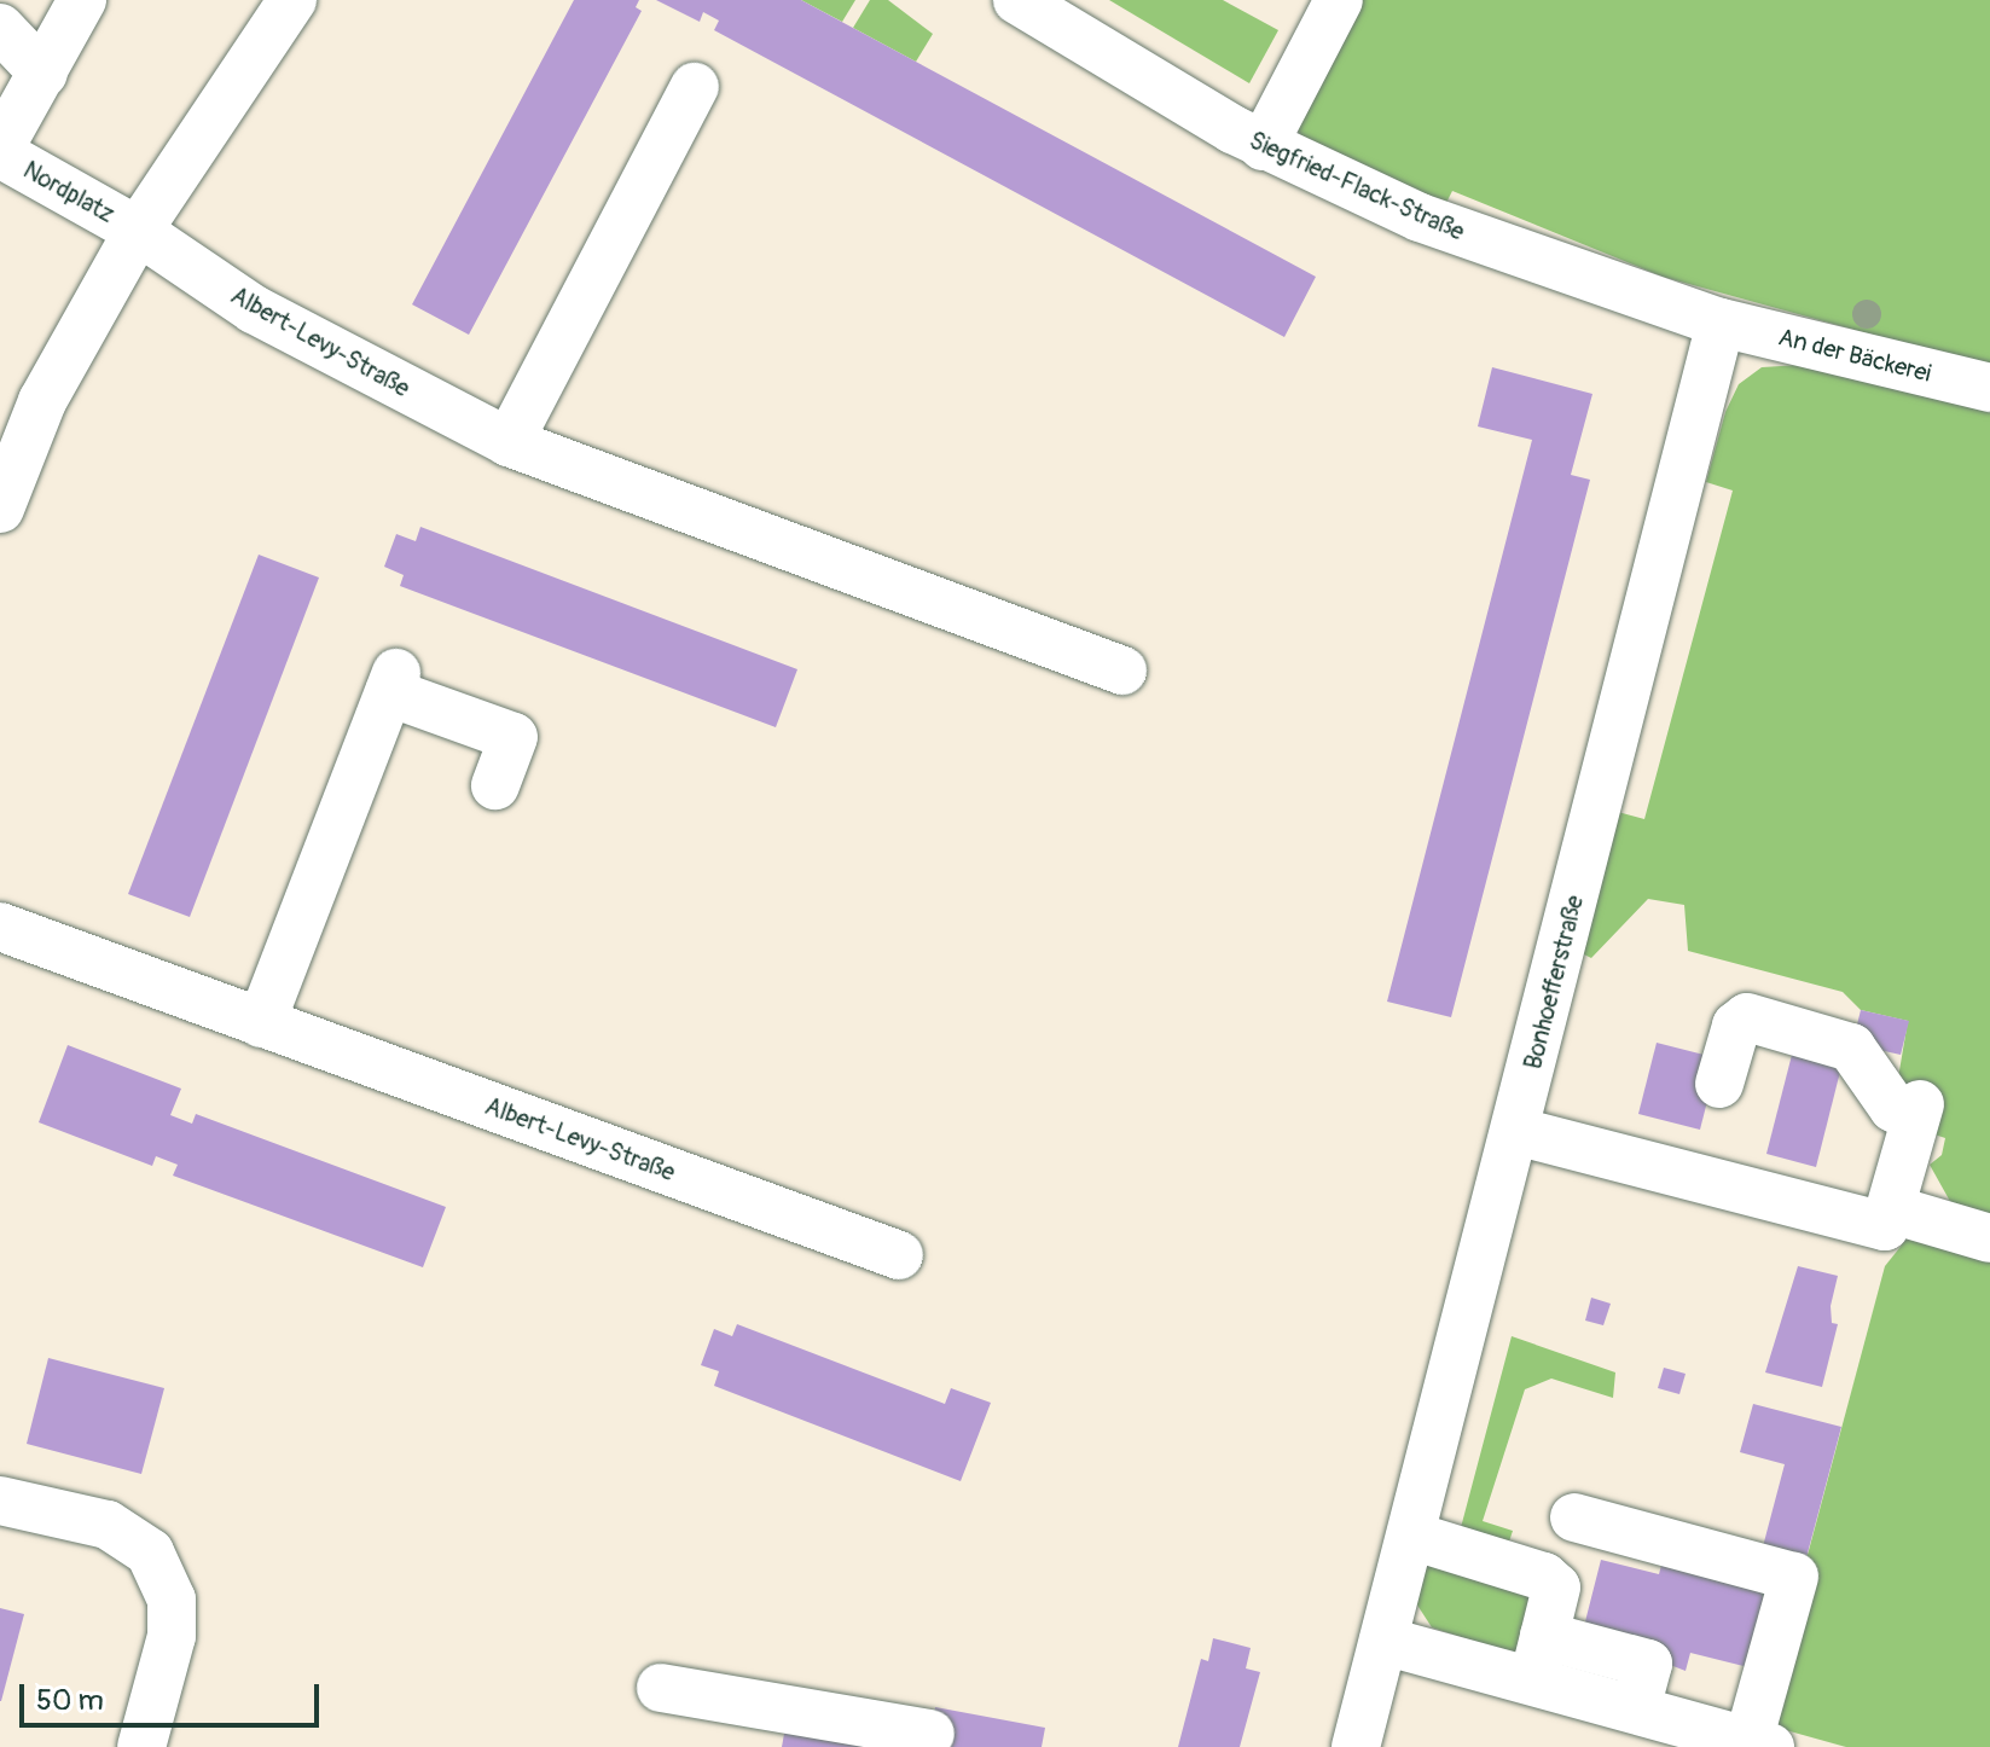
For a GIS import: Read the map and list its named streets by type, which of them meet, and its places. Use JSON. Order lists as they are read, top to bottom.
{
  "streets": {
    "street": [
      "Siegfried-Flack-Straße",
      "Nordplatz",
      "Albert-Levy-Straße",
      "An der Bäckerei",
      "Bonhoefferstraße"
    ]
  },
  "crossings": [
    ["Siegfried-Flack-Straße", "An der Bäckerei"],
    ["Siegfried-Flack-Straße", "Bonhoefferstraße"],
    ["Nordplatz", "Albert-Levy-Straße"],
    ["An der Bäckerei", "Bonhoefferstraße"]
  ],
  "scale_bar": "50 m"
}
